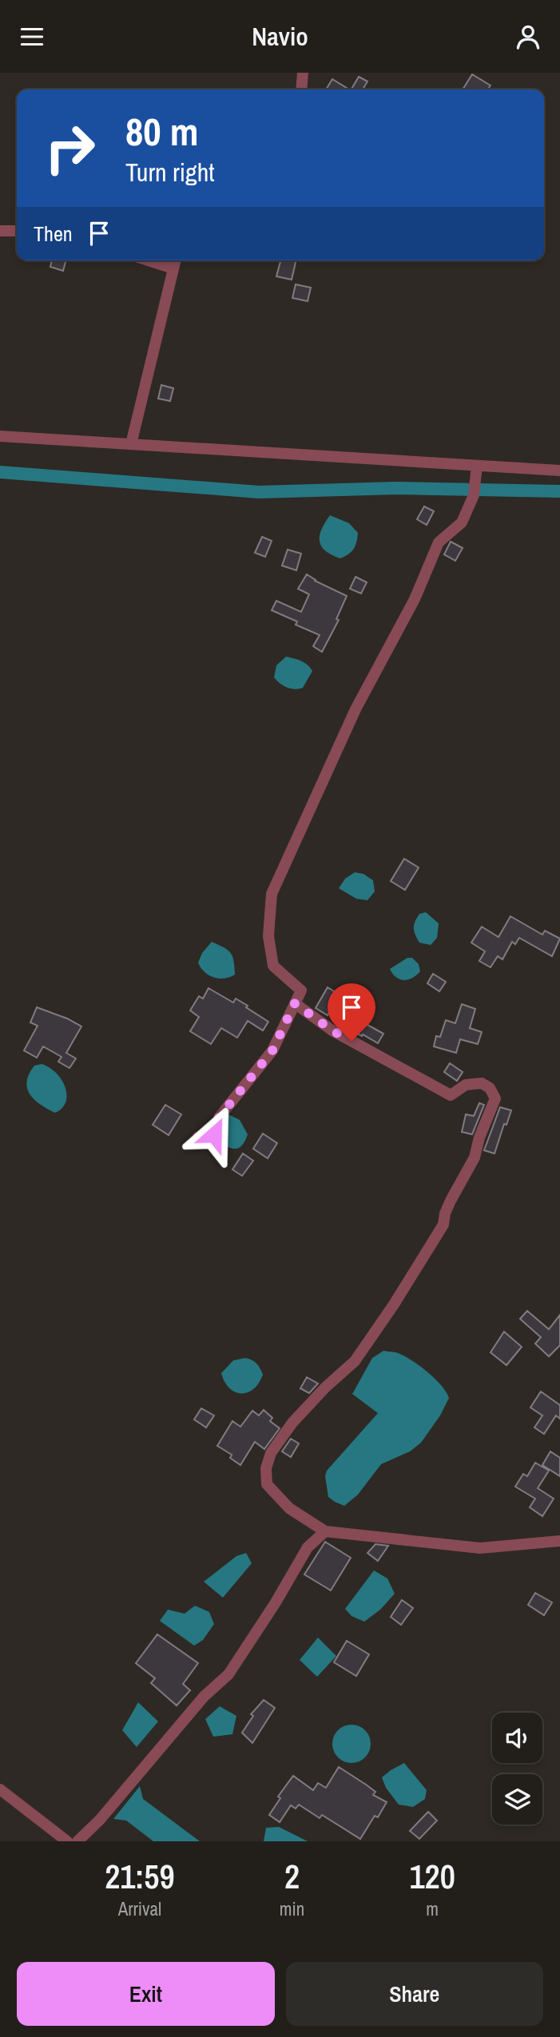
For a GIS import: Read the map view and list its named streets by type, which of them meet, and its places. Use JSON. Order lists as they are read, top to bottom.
{
  "page": {
    "header": "Navio",
    "turn": ["80 m", "Turn right"],
    "then": "Then",
    "eta": [
      "21:59",
      "Arrival",
      "2",
      "min",
      "120",
      "m"
    ],
    "buttons": ["Exit", "Share"]
  }
}
